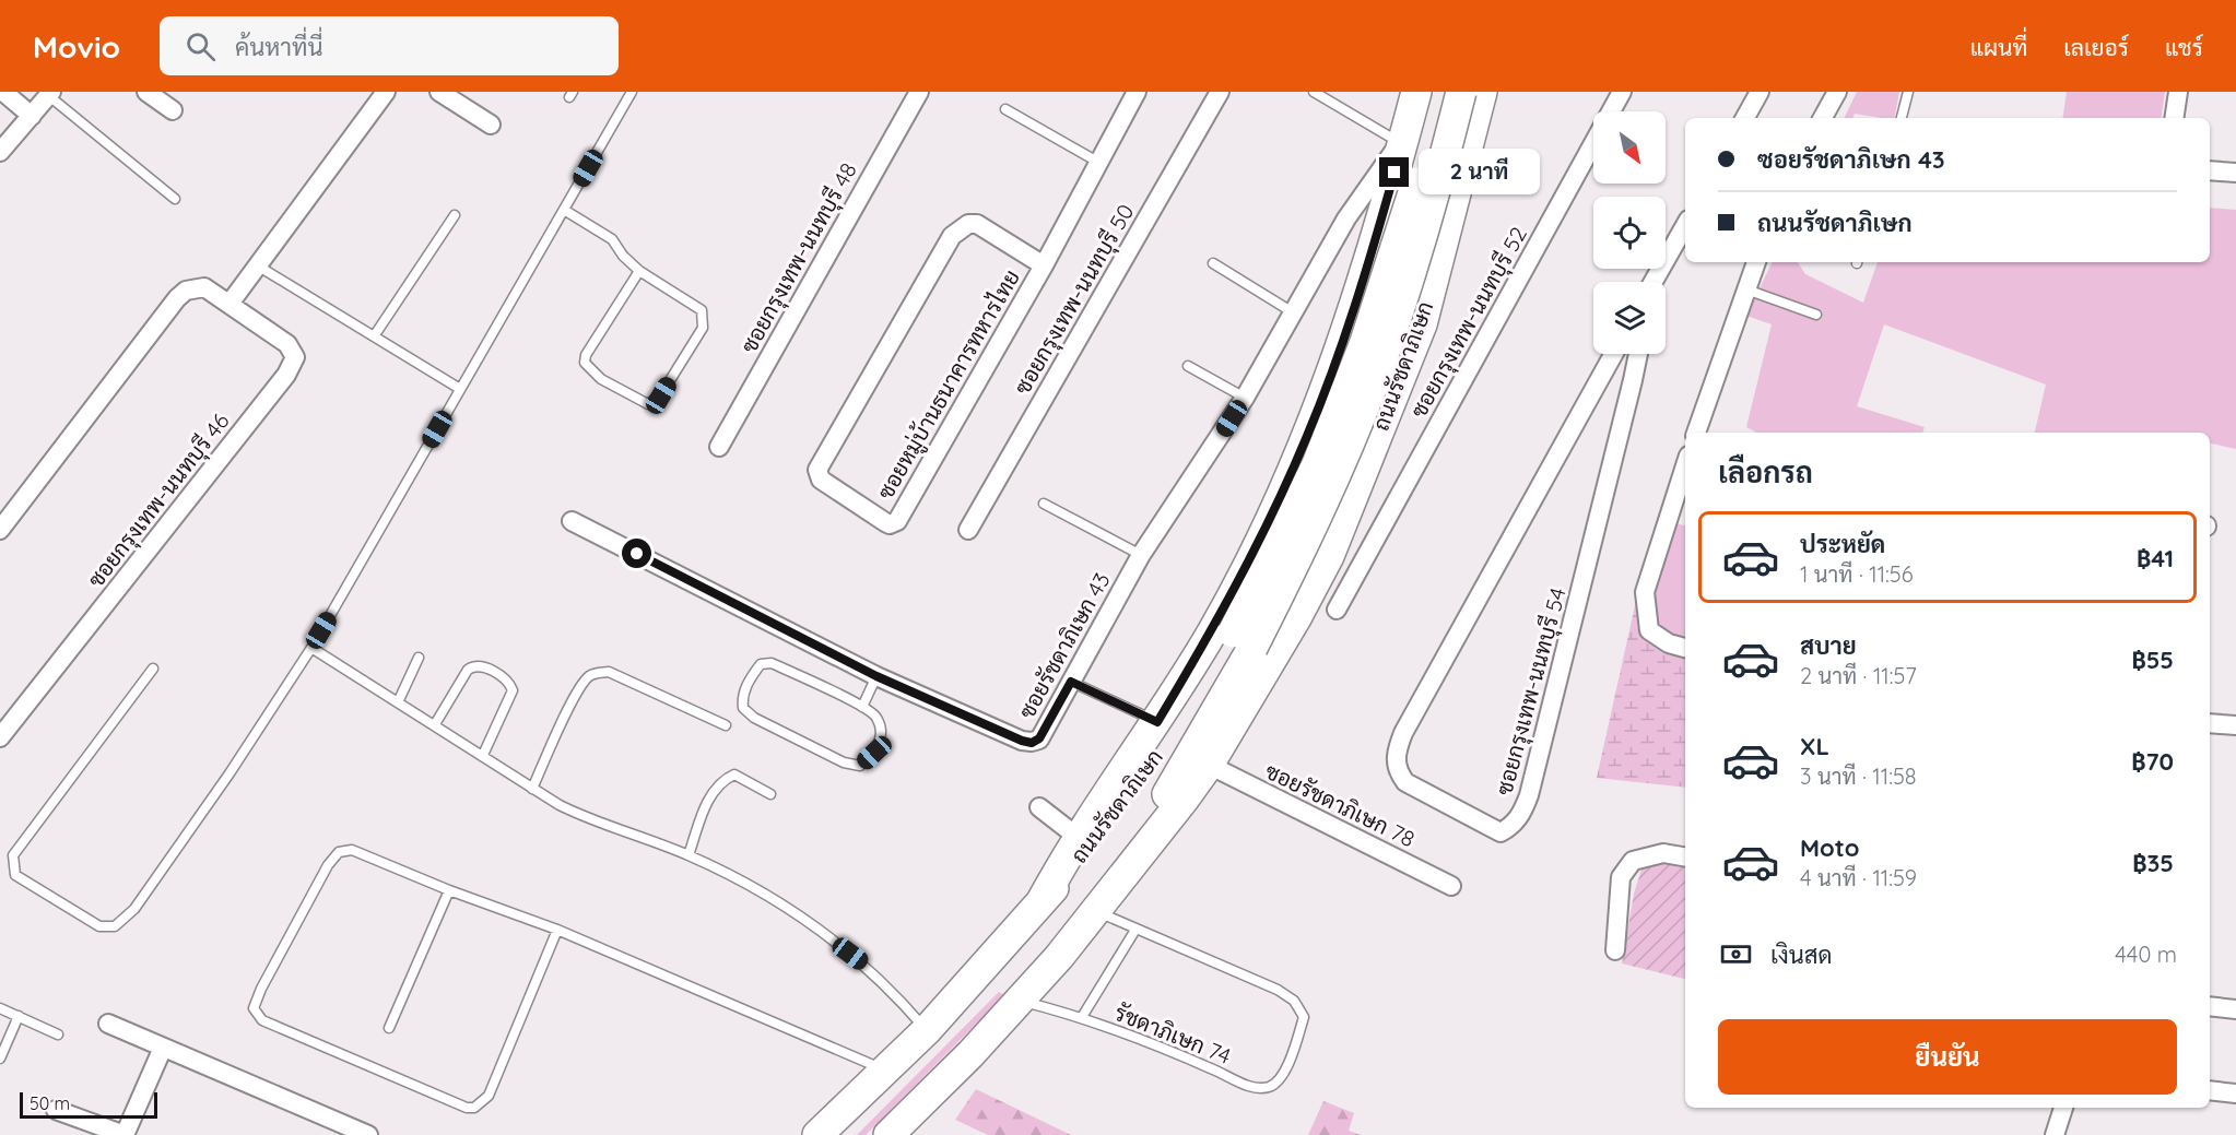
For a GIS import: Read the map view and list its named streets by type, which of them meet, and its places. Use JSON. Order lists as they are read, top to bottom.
{
  "streets": {
    "main road": ["ถนนรัชดาภิเษก"],
    "street": [
      "ซอยกรุงเทพ-นนทบุรี 48",
      "ซอยกรุงเทพ-นนทบุรี 50",
      "ซอยกรุงเทพ-นนทบุรี 52",
      "ซอยหมู่บ้านธนาคารทหารไทย",
      "ซอยกรุงเทพ-นนทบุรี 46",
      "ซอยรัชดาภิเษก 43",
      "ซอยกรุงเทพ-นนทบุรี 54",
      "ซอยรัชดาภิเษก 78"
    ],
    "lane": ["รัชดาภิเษก 74"]
  },
  "crossings": [
    ["ถนนรัชดาภิเษก", "ซอยรัชดาภิเษก 43"],
    ["ถนนรัชดาภิเษก", "ซอยรัชดาภิเษก 78"],
    ["ถนนรัชดาภิเษก", "รัชดาภิเษก 74"]
  ],
  "scale_bar": "50 m",
  "north": "bottom right",
  "page": {
    "header": "Movio",
    "search": "ค้นหาที่นี่",
    "nav": ["แผนที่", "เลเยอร์", "แชร์"],
    "banner": ["ซอยรัชดาภิเษก 43", "ถนนรัชดาภิเษก"],
    "bubble": "2 นาที",
    "heading": "เลือกรถ",
    "list": [
      {
        "name": "ประหยัด",
        "note": "1 นาที · 11:56",
        "value": "฿41"
      },
      {
        "name": "สบาย",
        "note": "2 นาที · 11:57",
        "value": "฿55"
      },
      {
        "name": "XL",
        "note": "3 นาที · 11:58",
        "value": "฿70"
      },
      {
        "name": "Moto",
        "note": "4 นาที · 11:59",
        "value": "฿35"
      }
    ],
    "pay": ["เงินสด", "440 m"],
    "buttons": "ยืนยัน",
    "scale": "50 m"
  }
}
